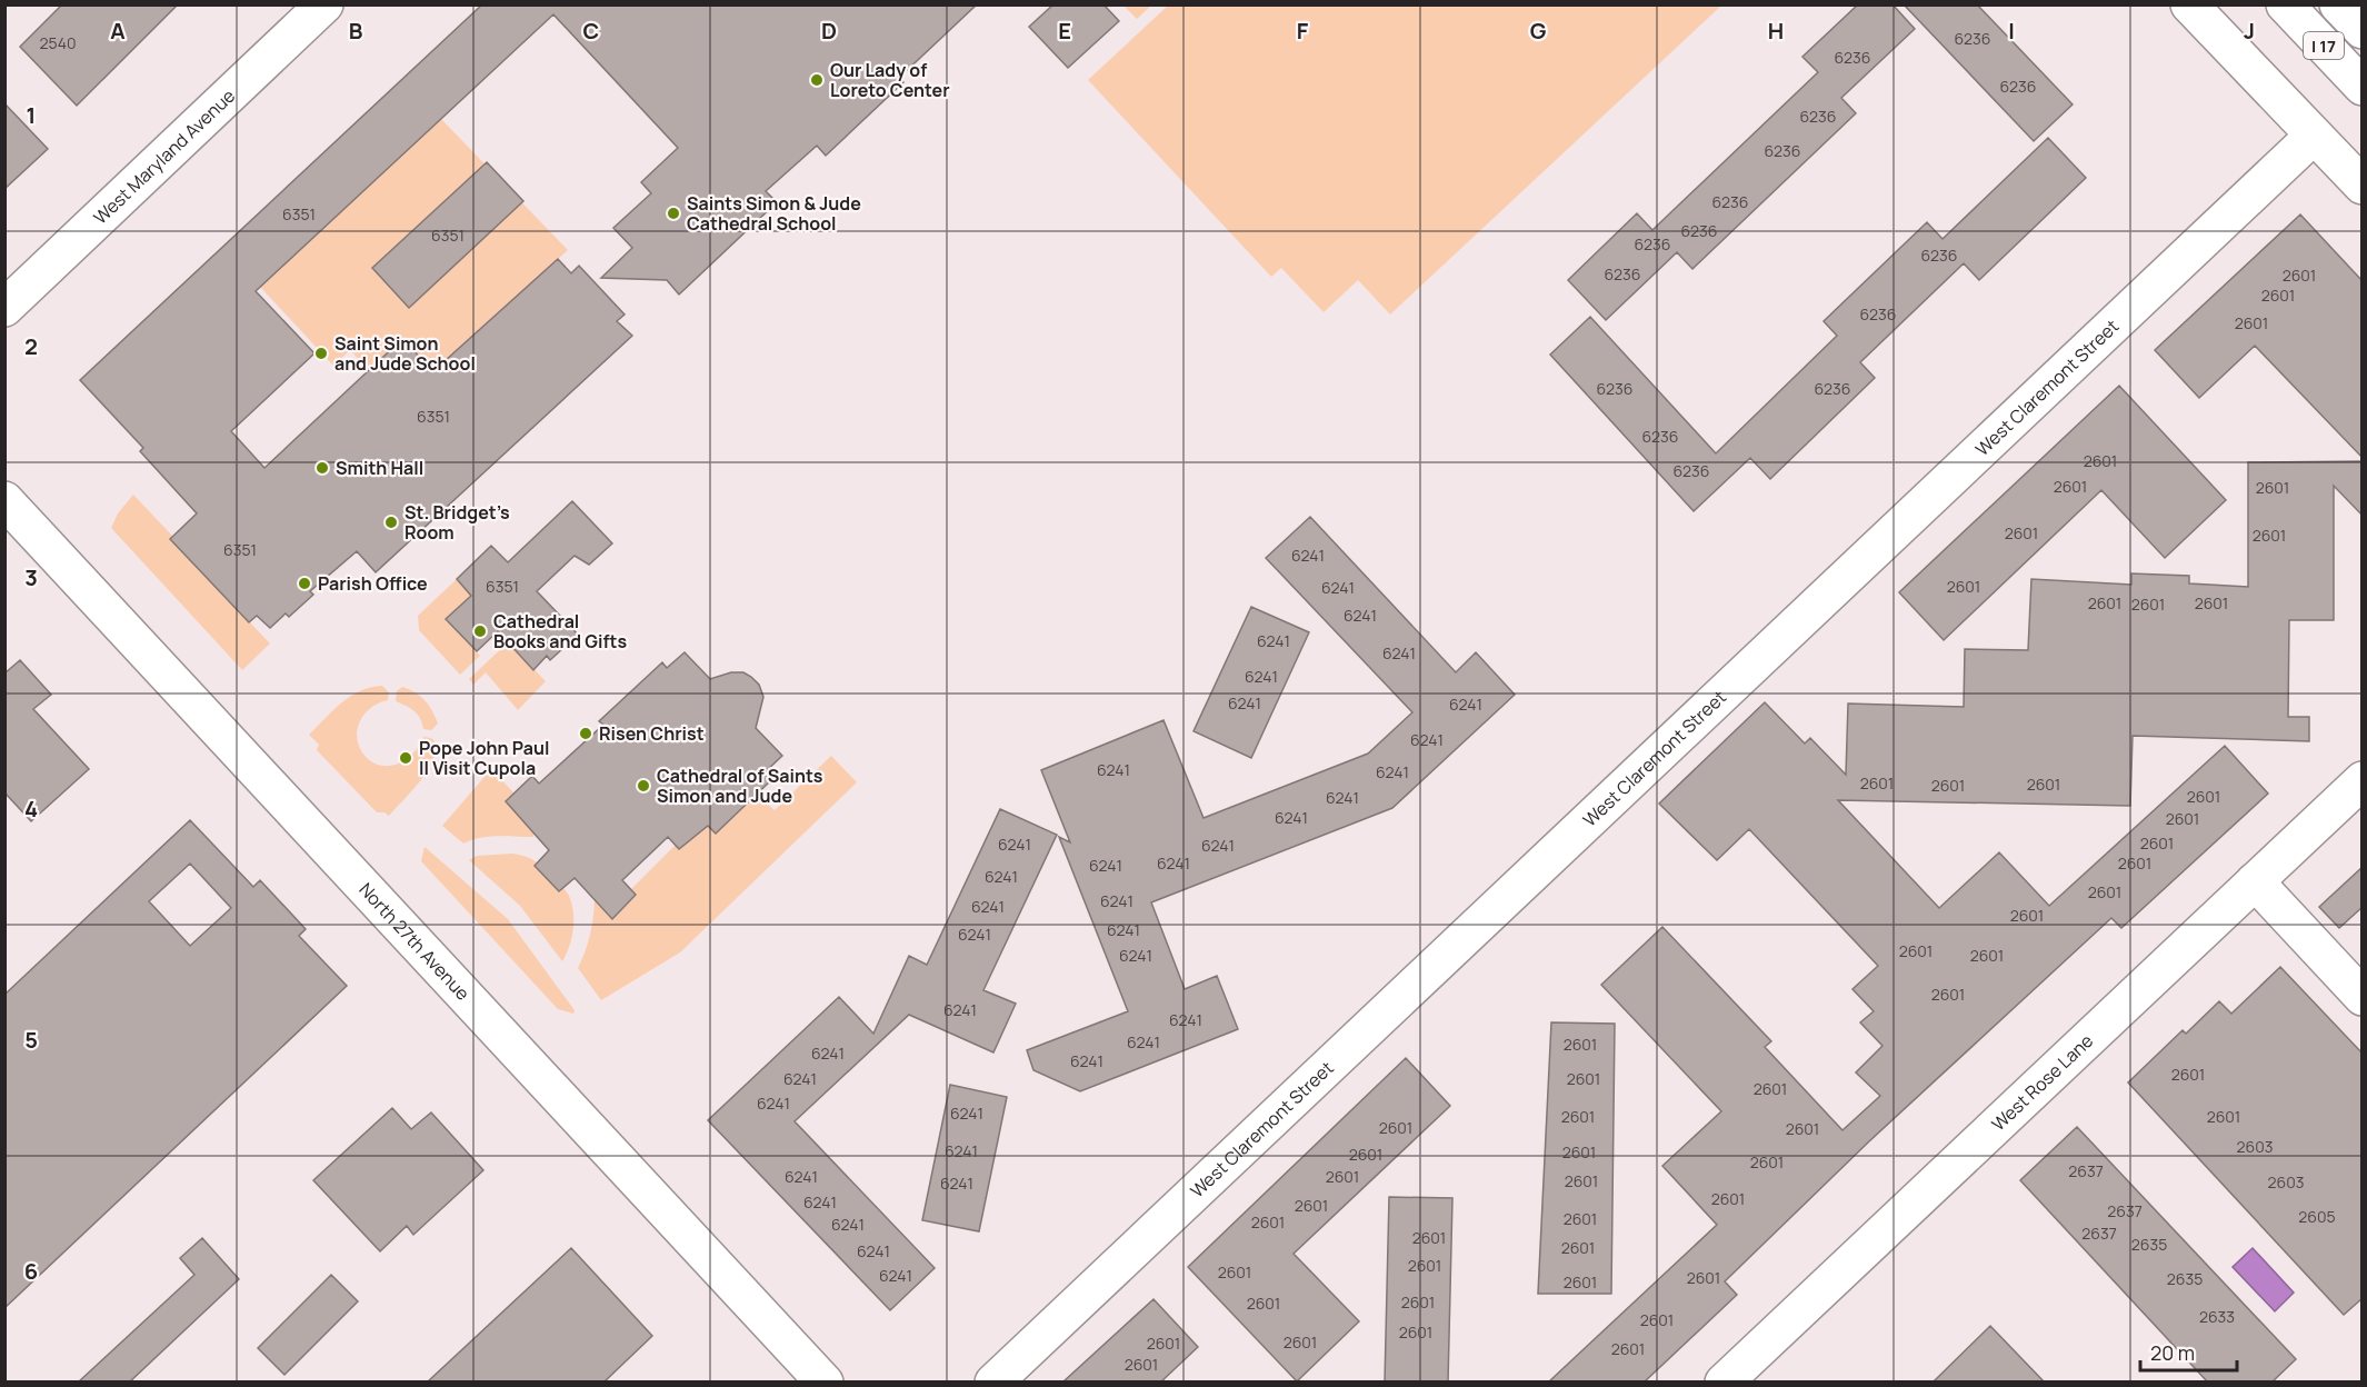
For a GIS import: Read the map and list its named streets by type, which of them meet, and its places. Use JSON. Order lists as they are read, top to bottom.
{
  "streets": {
    "main road": [
      "I 17",
      "West Maryland Avenue",
      "West Claremont Street",
      "North 27th Avenue",
      "West Rose Lane"
    ]
  },
  "places": [
    "Our Lady of Loreto Center",
    "Saints Simon & Jude Cathedral School",
    "Saint Simon and Jude School",
    "Smith Hall",
    "St. Bridget’s Room",
    "Parish Office",
    "Cathedral Books and Gifts",
    "Risen Christ",
    "Pope John Paul II Visit Cupola",
    "Cathedral of Saints Simon and Jude"
  ],
  "house_numbers": [
    "6236",
    "2540",
    "6236",
    "6236",
    "6236",
    "6236",
    "6236",
    "6351",
    "6236",
    "6351",
    "6236",
    "6236",
    "6236",
    "2601",
    "2601",
    "6236",
    "2601",
    "6236",
    "6236",
    "6351",
    "6236",
    "2601",
    "6236",
    "2601",
    "2601",
    "2601",
    "2601",
    "6351",
    "6241",
    "6351",
    "2601",
    "6241",
    "2601",
    "2601",
    "2601",
    "6241",
    "6241",
    "6241",
    "6241",
    "6241",
    "6241",
    "6241",
    "6241",
    "6241",
    "2601",
    "2601",
    "2601",
    "2601",
    "6241",
    "6241",
    "2601",
    "2601",
    "6241",
    "6241",
    "6241",
    "2601",
    "6241",
    "6241",
    "2601",
    "6241",
    "6241",
    "2601",
    "6241",
    "6241",
    "2601",
    "6241",
    "2601",
    "2601",
    "6241",
    "6241",
    "6241",
    "2601",
    "6241",
    "6241",
    "2601",
    "6241",
    "2601",
    "2601",
    "6241",
    "6241",
    "2601",
    "2601",
    "2601",
    "2601",
    "2603",
    "6241",
    "2601",
    "2601",
    "2601",
    "2637",
    "6241",
    "2601",
    "2601",
    "2603",
    "6241",
    "2601",
    "6241",
    "2601",
    "2637",
    "2605",
    "2601",
    "2601",
    "6241",
    "2637",
    "2601",
    "2635",
    "2601",
    "6241",
    "2601",
    "2601",
    "6241",
    "2601",
    "2635",
    "2601",
    "2601",
    "2601",
    "2633",
    "2601",
    "2601",
    "2601",
    "2601",
    "2601",
    "2601"
  ],
  "scale_bar": "20 m",
  "grid": {
    "columns": [
      "A",
      "B",
      "C",
      "D",
      "E",
      "F",
      "G",
      "H",
      "I",
      "J"
    ],
    "rows": [
      "1",
      "2",
      "3",
      "4",
      "5",
      "6"
    ]
  }
}
